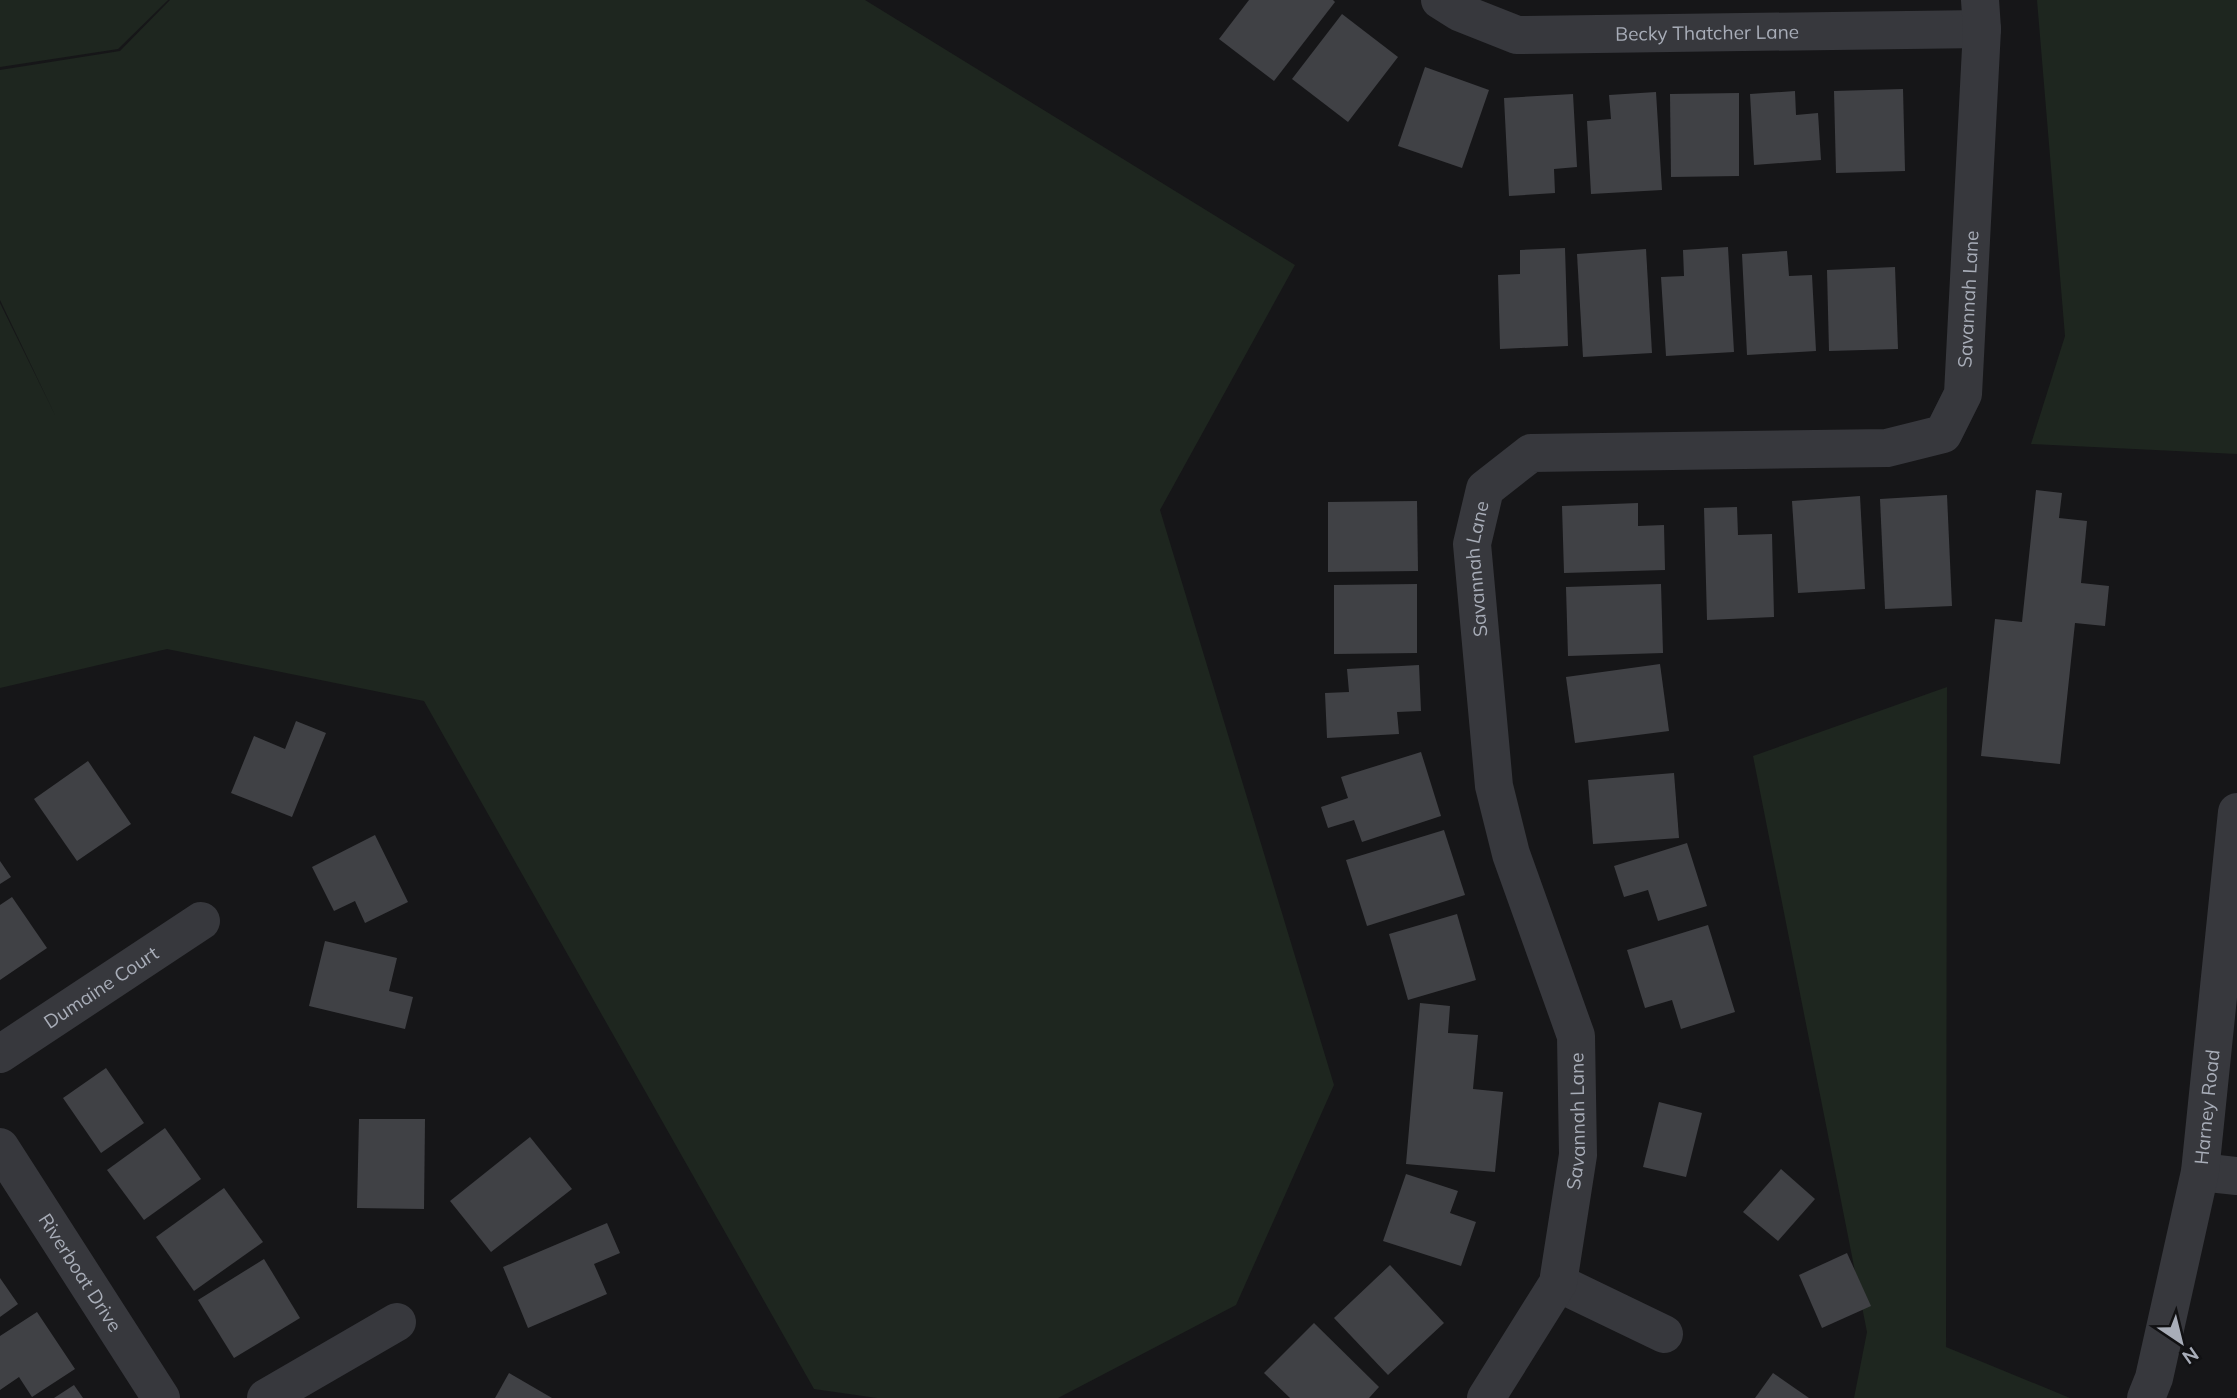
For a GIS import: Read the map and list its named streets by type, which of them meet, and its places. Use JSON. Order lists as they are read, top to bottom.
{
  "streets": {
    "street": [
      "Becky Thatcher Lane",
      "Savannah Lane",
      "Dumaine Court",
      "Harney Road",
      "Riverboat Drive"
    ]
  },
  "crossings": [
    ["Becky Thatcher Lane", "Savannah Lane"]
  ],
  "north": "bottom right"
}
